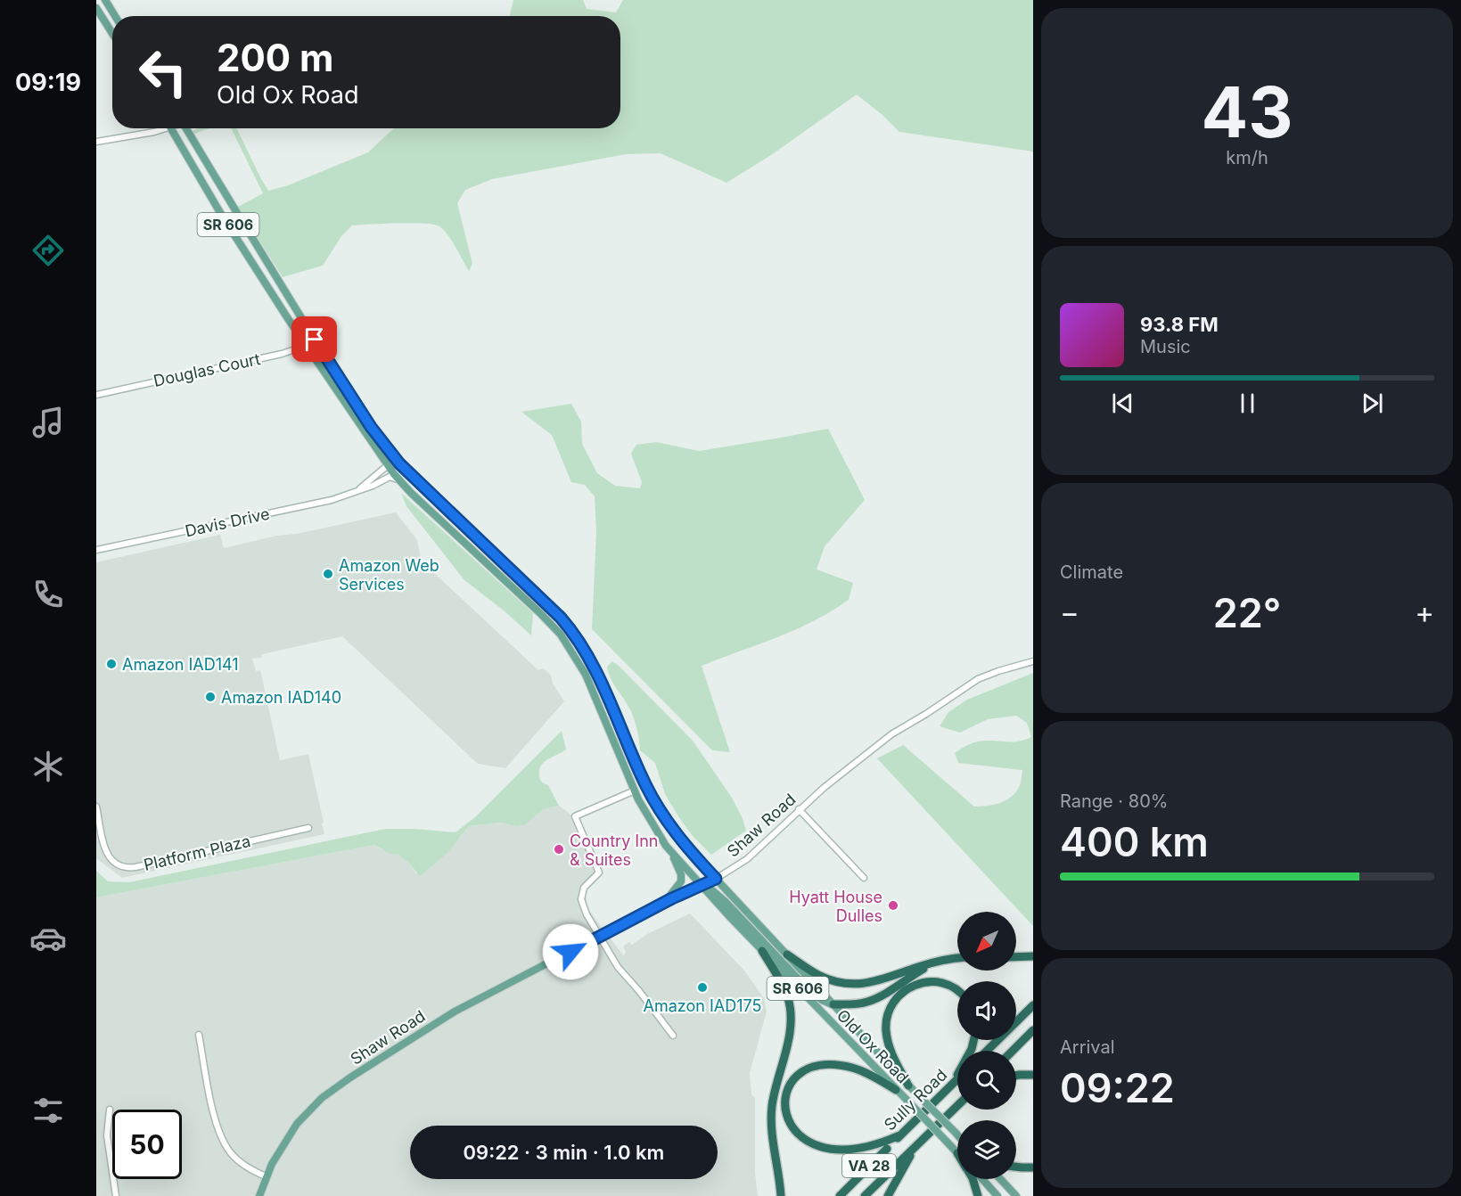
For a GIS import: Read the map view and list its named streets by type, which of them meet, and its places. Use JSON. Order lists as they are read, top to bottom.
{
  "streets": {
    "highway": ["Sully Road", "VA 28"],
    "main road": ["SR 606", "Shaw Road", "Old Ox Road"],
    "street": ["Douglas Court", "Davis Drive", "Platform Plaza"]
  },
  "crossings": [
    ["Douglas Court", "Old Ox Road"],
    ["Davis Drive", "Old Ox Road"],
    ["Shaw Road", "Old Ox Road"]
  ],
  "places": [
    "Amazon Web Services",
    "Amazon IAD141",
    "Amazon IAD140",
    "Country Inn & Suites",
    "Hyatt House Dulles",
    "Amazon IAD175"
  ],
  "north": "bottom left",
  "page": {
    "tabs": "09:19",
    "tile": [
      ["43", "km/h"],
      "Climate",
      ["Range · 80%", "400 km"],
      ["Arrival", "09:22"]
    ],
    "turn": ["200 m", "Old Ox Road"],
    "song": ["93.8 FM", "Music"],
    "heat": ["−", "22°", "+"],
    "limit": "50",
    "trip": "09:22 · 3 min · 1.0 km"
  }
}
